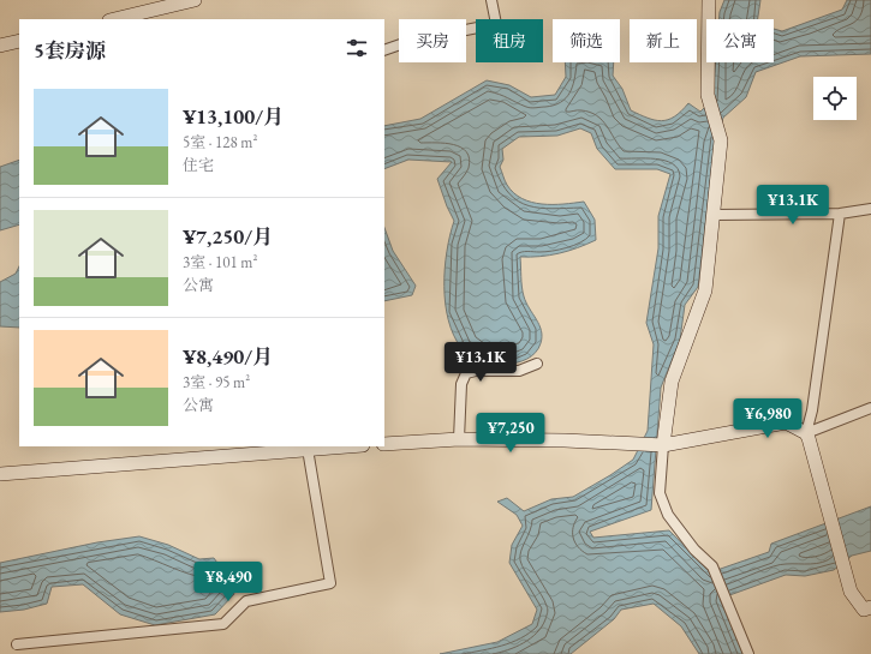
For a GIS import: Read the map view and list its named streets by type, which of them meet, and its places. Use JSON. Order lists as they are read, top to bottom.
{
  "page": {
    "chip": [
      "买房",
      "租房",
      "筛选",
      "新上",
      "公寓"
    ],
    "heading": "5套房源",
    "list": [
      {
        "name": "¥13,100/月",
        "note": "5室 · 128 m² · 住宅"
      },
      {
        "name": "¥7,250/月",
        "note": "3室 · 101 m² · 公寓"
      },
      {
        "name": "¥8,490/月",
        "note": "3室 · 95 m² · 公寓"
      }
    ],
    "price": [
      "¥13.1K",
      "¥13.1K",
      "¥6,980",
      "¥7,250",
      "¥8,490"
    ]
  }
}
